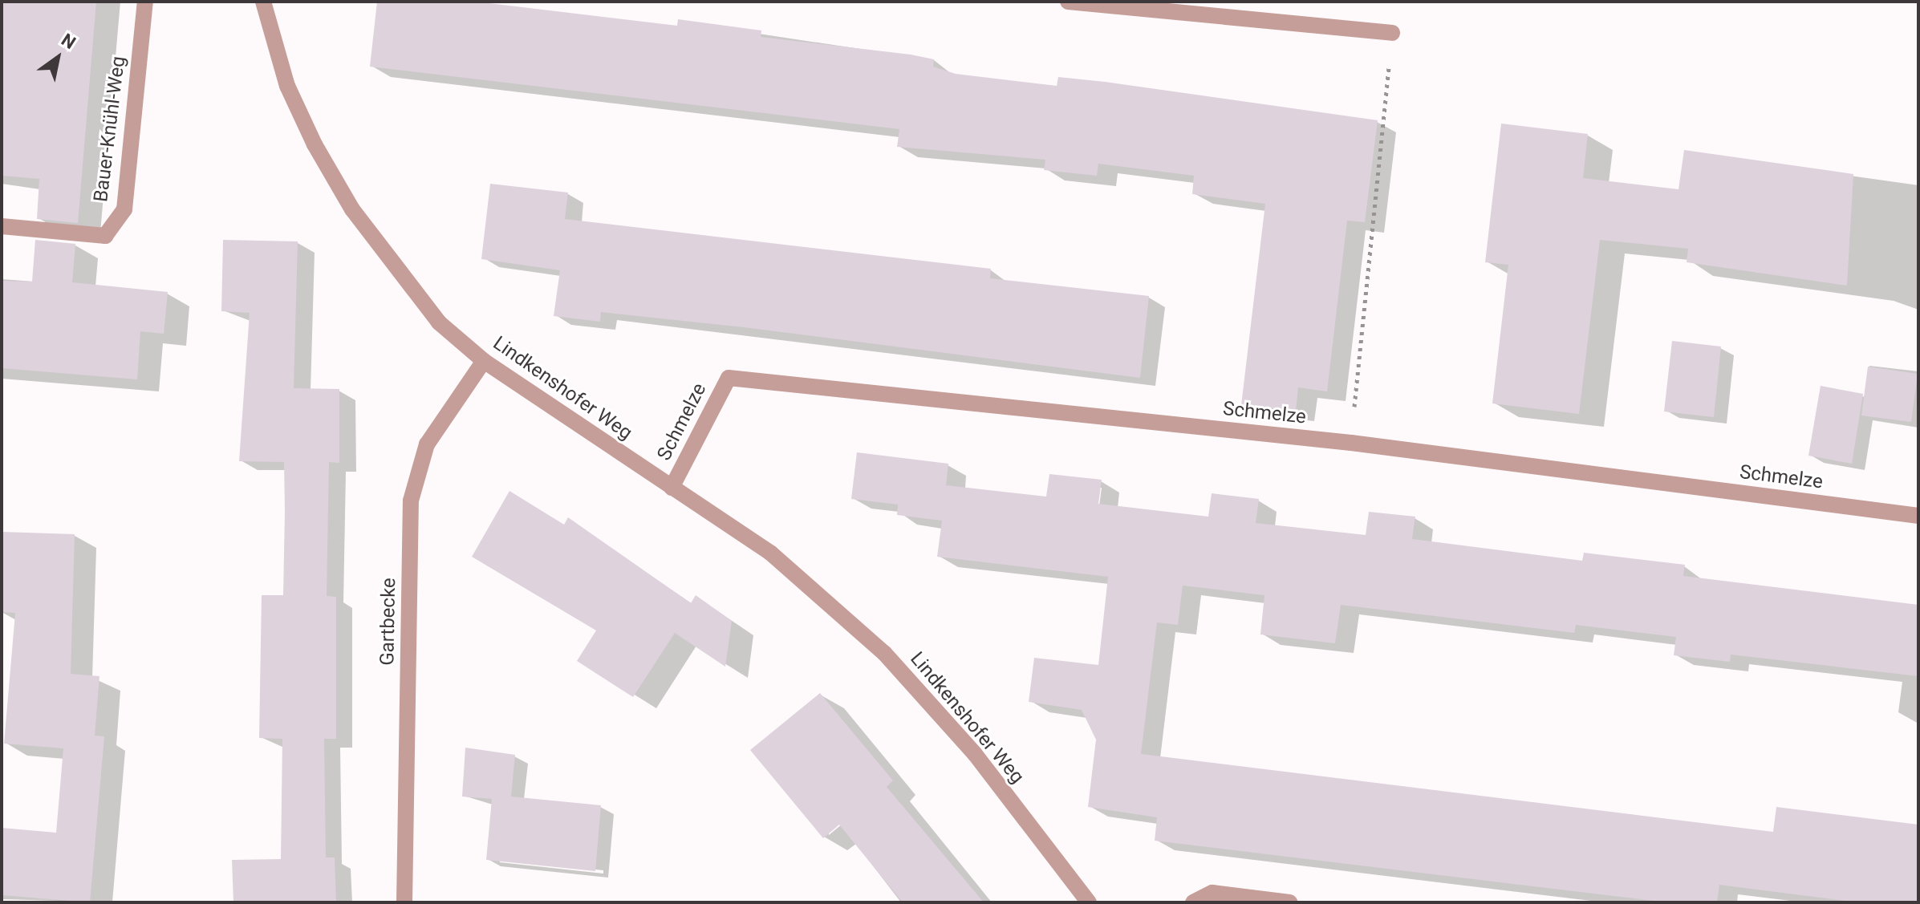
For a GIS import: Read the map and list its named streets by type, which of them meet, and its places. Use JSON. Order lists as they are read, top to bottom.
{
  "streets": {
    "street": [
      "Bauer-Knühl-Weg",
      "Lindkenshofer Weg",
      "Schmelze",
      "Gartbecke"
    ]
  },
  "crossings": [
    ["Lindkenshofer Weg", "Schmelze"],
    ["Lindkenshofer Weg", "Gartbecke"]
  ],
  "north": "top right"
}
